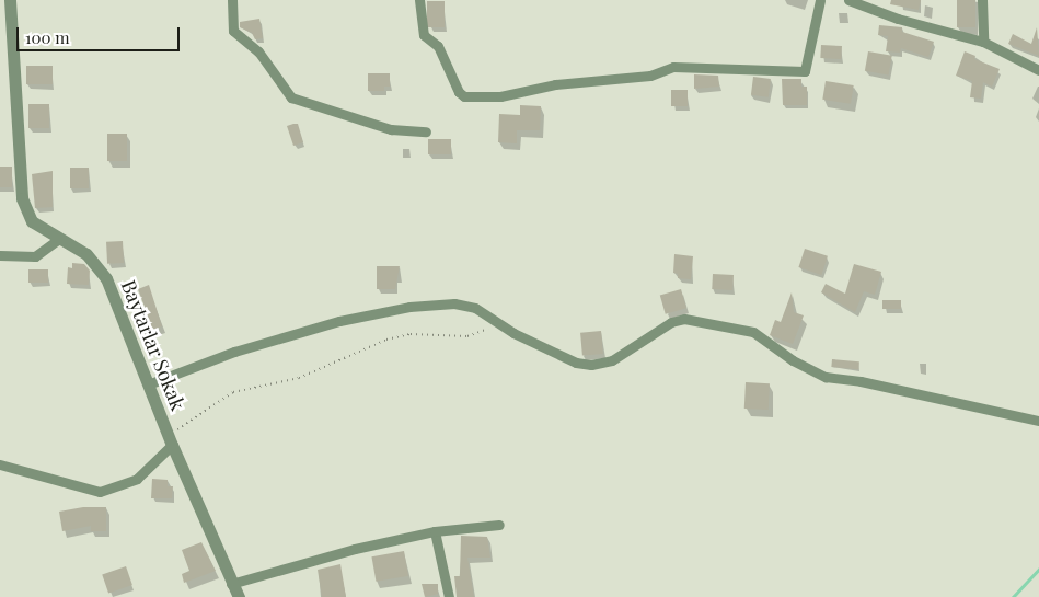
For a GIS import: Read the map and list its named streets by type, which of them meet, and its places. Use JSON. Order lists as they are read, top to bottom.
{
  "streets": {
    "street": ["Baytarlar Sokak"]
  },
  "scale_bar": "100 m"
}
